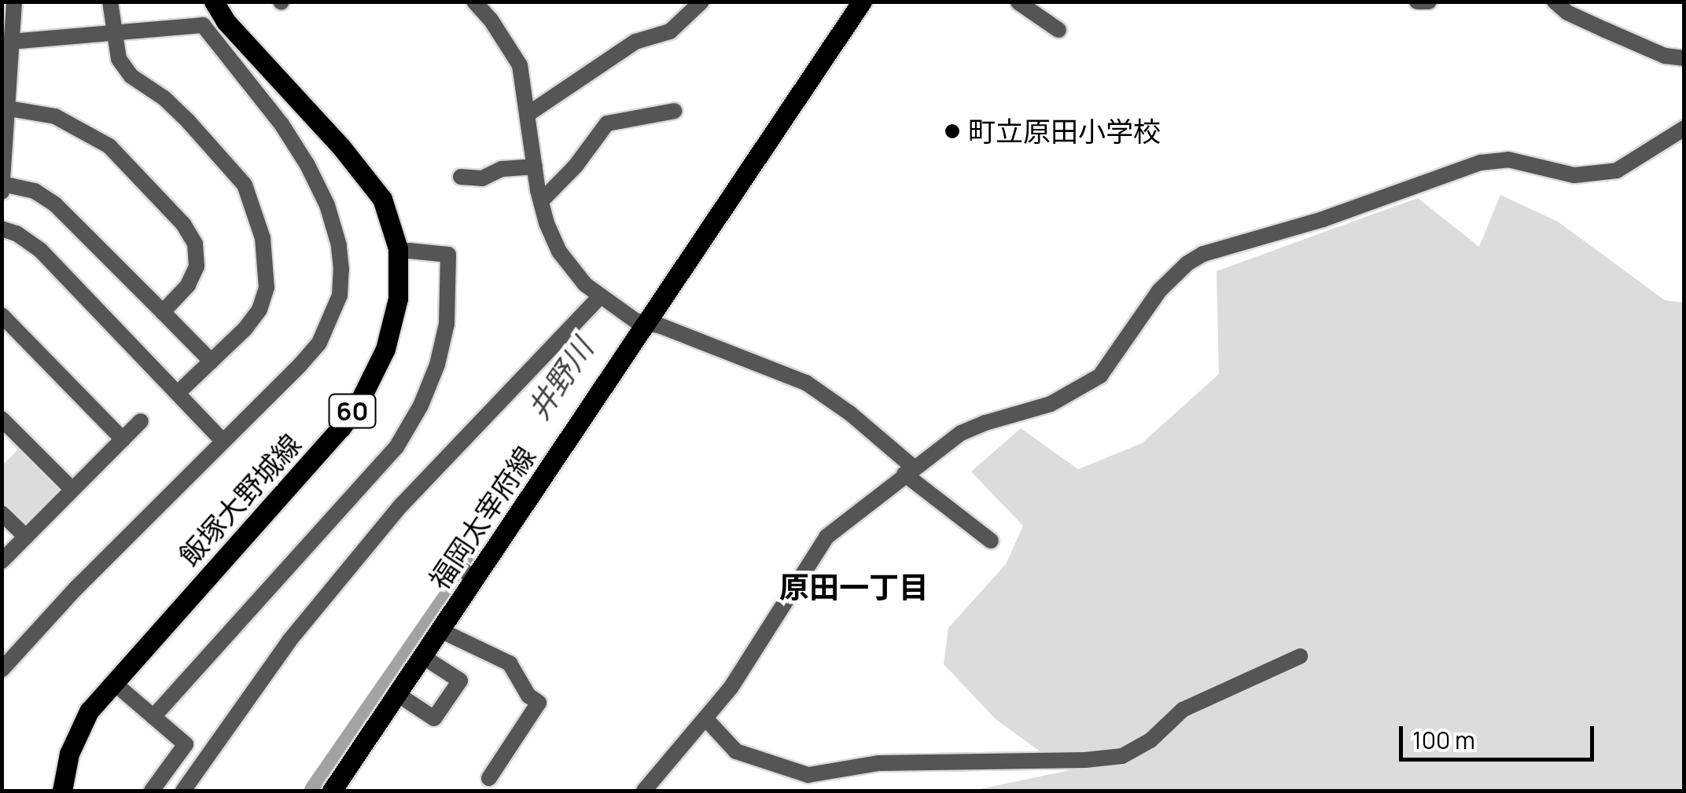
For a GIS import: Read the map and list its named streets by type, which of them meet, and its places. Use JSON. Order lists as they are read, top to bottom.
{
  "streets": {
    "main road": ["60", "飯塚大野城線", "福岡太宰府線"]
  },
  "districts": ["原田一丁目"],
  "water": ["井野川"],
  "places": ["町立原田小学校"],
  "scale_bar": "100 m"
}
